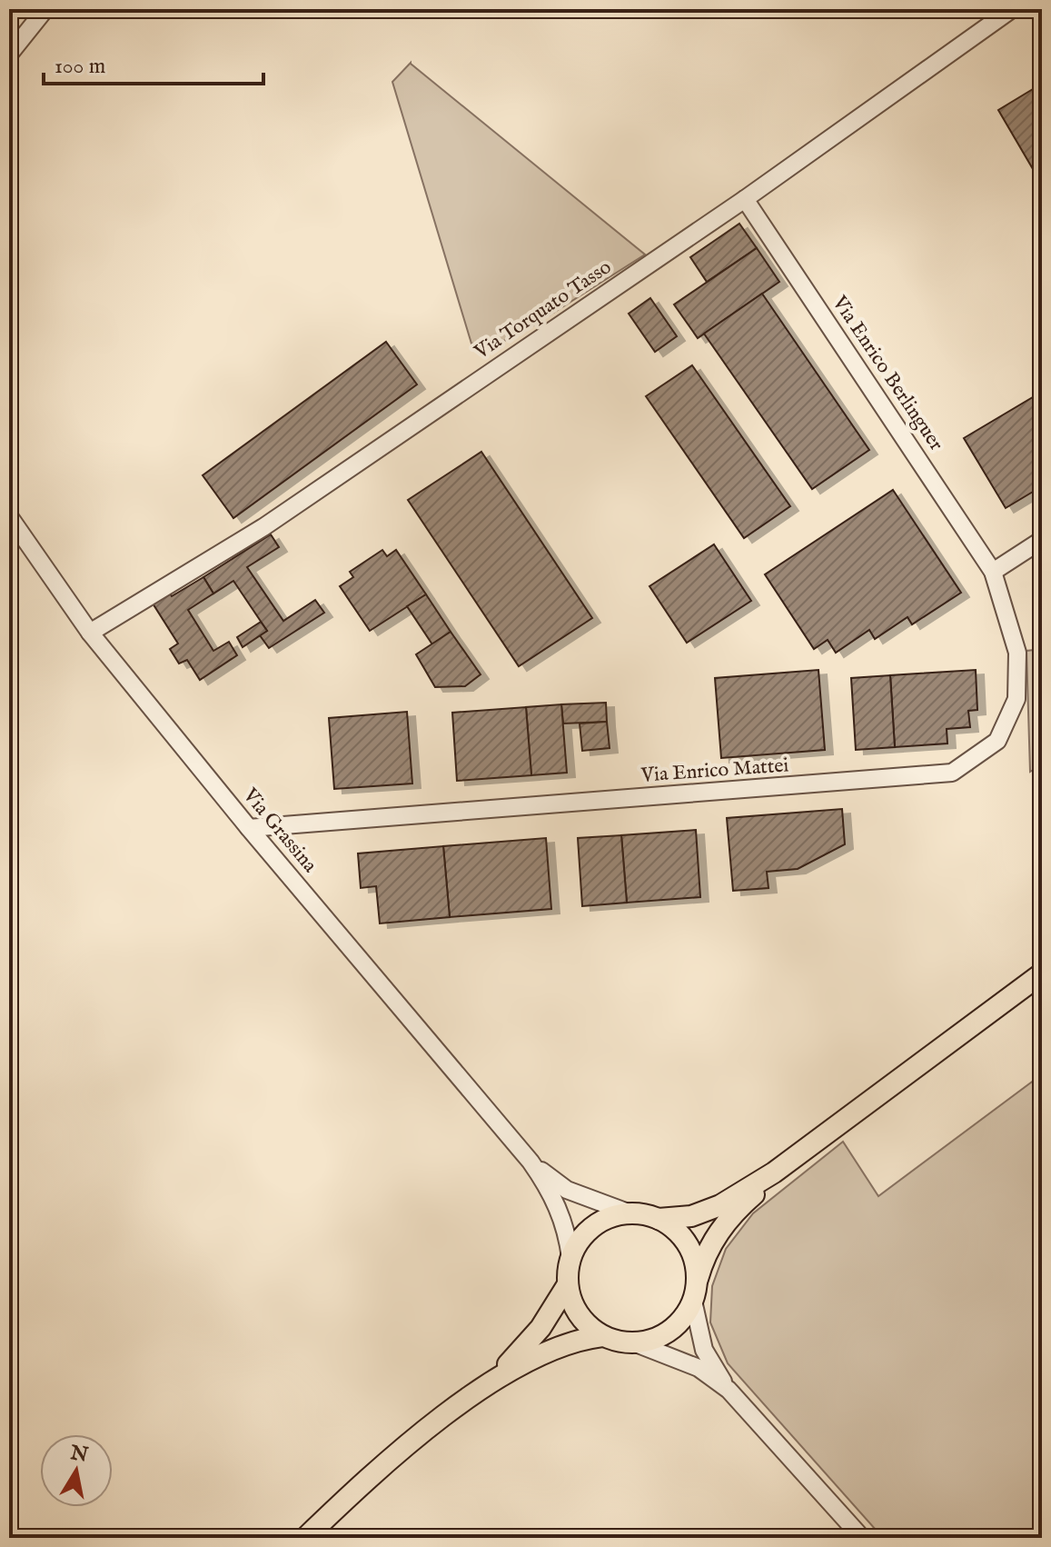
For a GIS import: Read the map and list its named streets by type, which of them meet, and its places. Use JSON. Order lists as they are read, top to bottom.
{
  "streets": {
    "street": [
      "Via Torquato Tasso",
      "Via Enrico Berlinguer",
      "Via Enrico Mattei",
      "Via Grassina"
    ]
  },
  "crossings": [
    ["Via Torquato Tasso", "Via Enrico Berlinguer"],
    ["Via Torquato Tasso", "Via Grassina"],
    ["Via Enrico Berlinguer", "Via Enrico Mattei"],
    ["Via Enrico Mattei", "Via Grassina"]
  ],
  "scale_bar": "100 m",
  "north": "top"
}
